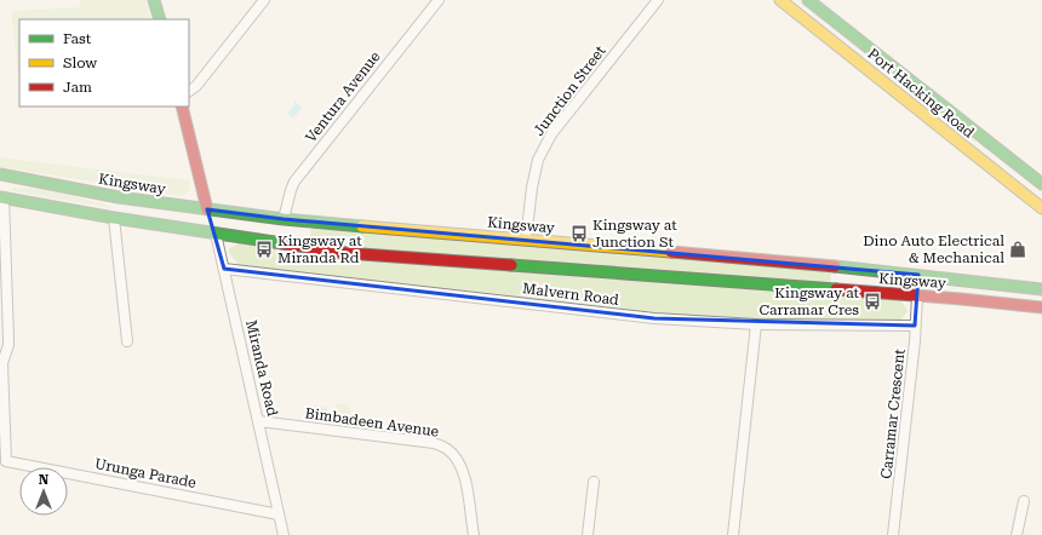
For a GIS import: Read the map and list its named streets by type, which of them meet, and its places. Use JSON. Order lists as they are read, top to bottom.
{
  "streets": {
    "main road": ["Port Hacking Road", "Kingsway", "Miranda Road"],
    "street": [
      "Junction Street",
      "Ventura Avenue",
      "Malvern Road",
      "Carramar Crescent",
      "Bimbadeen Avenue",
      "Urunga Parade"
    ]
  },
  "crossings": [
    ["Junction Street", "Kingsway"],
    ["Ventura Avenue", "Kingsway"],
    ["Kingsway", "Miranda Road"],
    ["Kingsway", "Carramar Crescent"],
    ["Kingsway", "Urunga Parade"],
    ["Malvern Road", "Miranda Road"],
    ["Malvern Road", "Carramar Crescent"],
    ["Miranda Road", "Bimbadeen Avenue"],
    ["Miranda Road", "Urunga Parade"]
  ],
  "places": {
    "bus stop": ["Kingsway at Junction St", "Kingsway at Miranda Rd", "Kingsway at Carramar Cres"],
    "shop": ["Dino Auto Electrical & Mechanical"]
  },
  "legend": ["Fast", "Slow", "Jam"],
  "north": "top"
}
